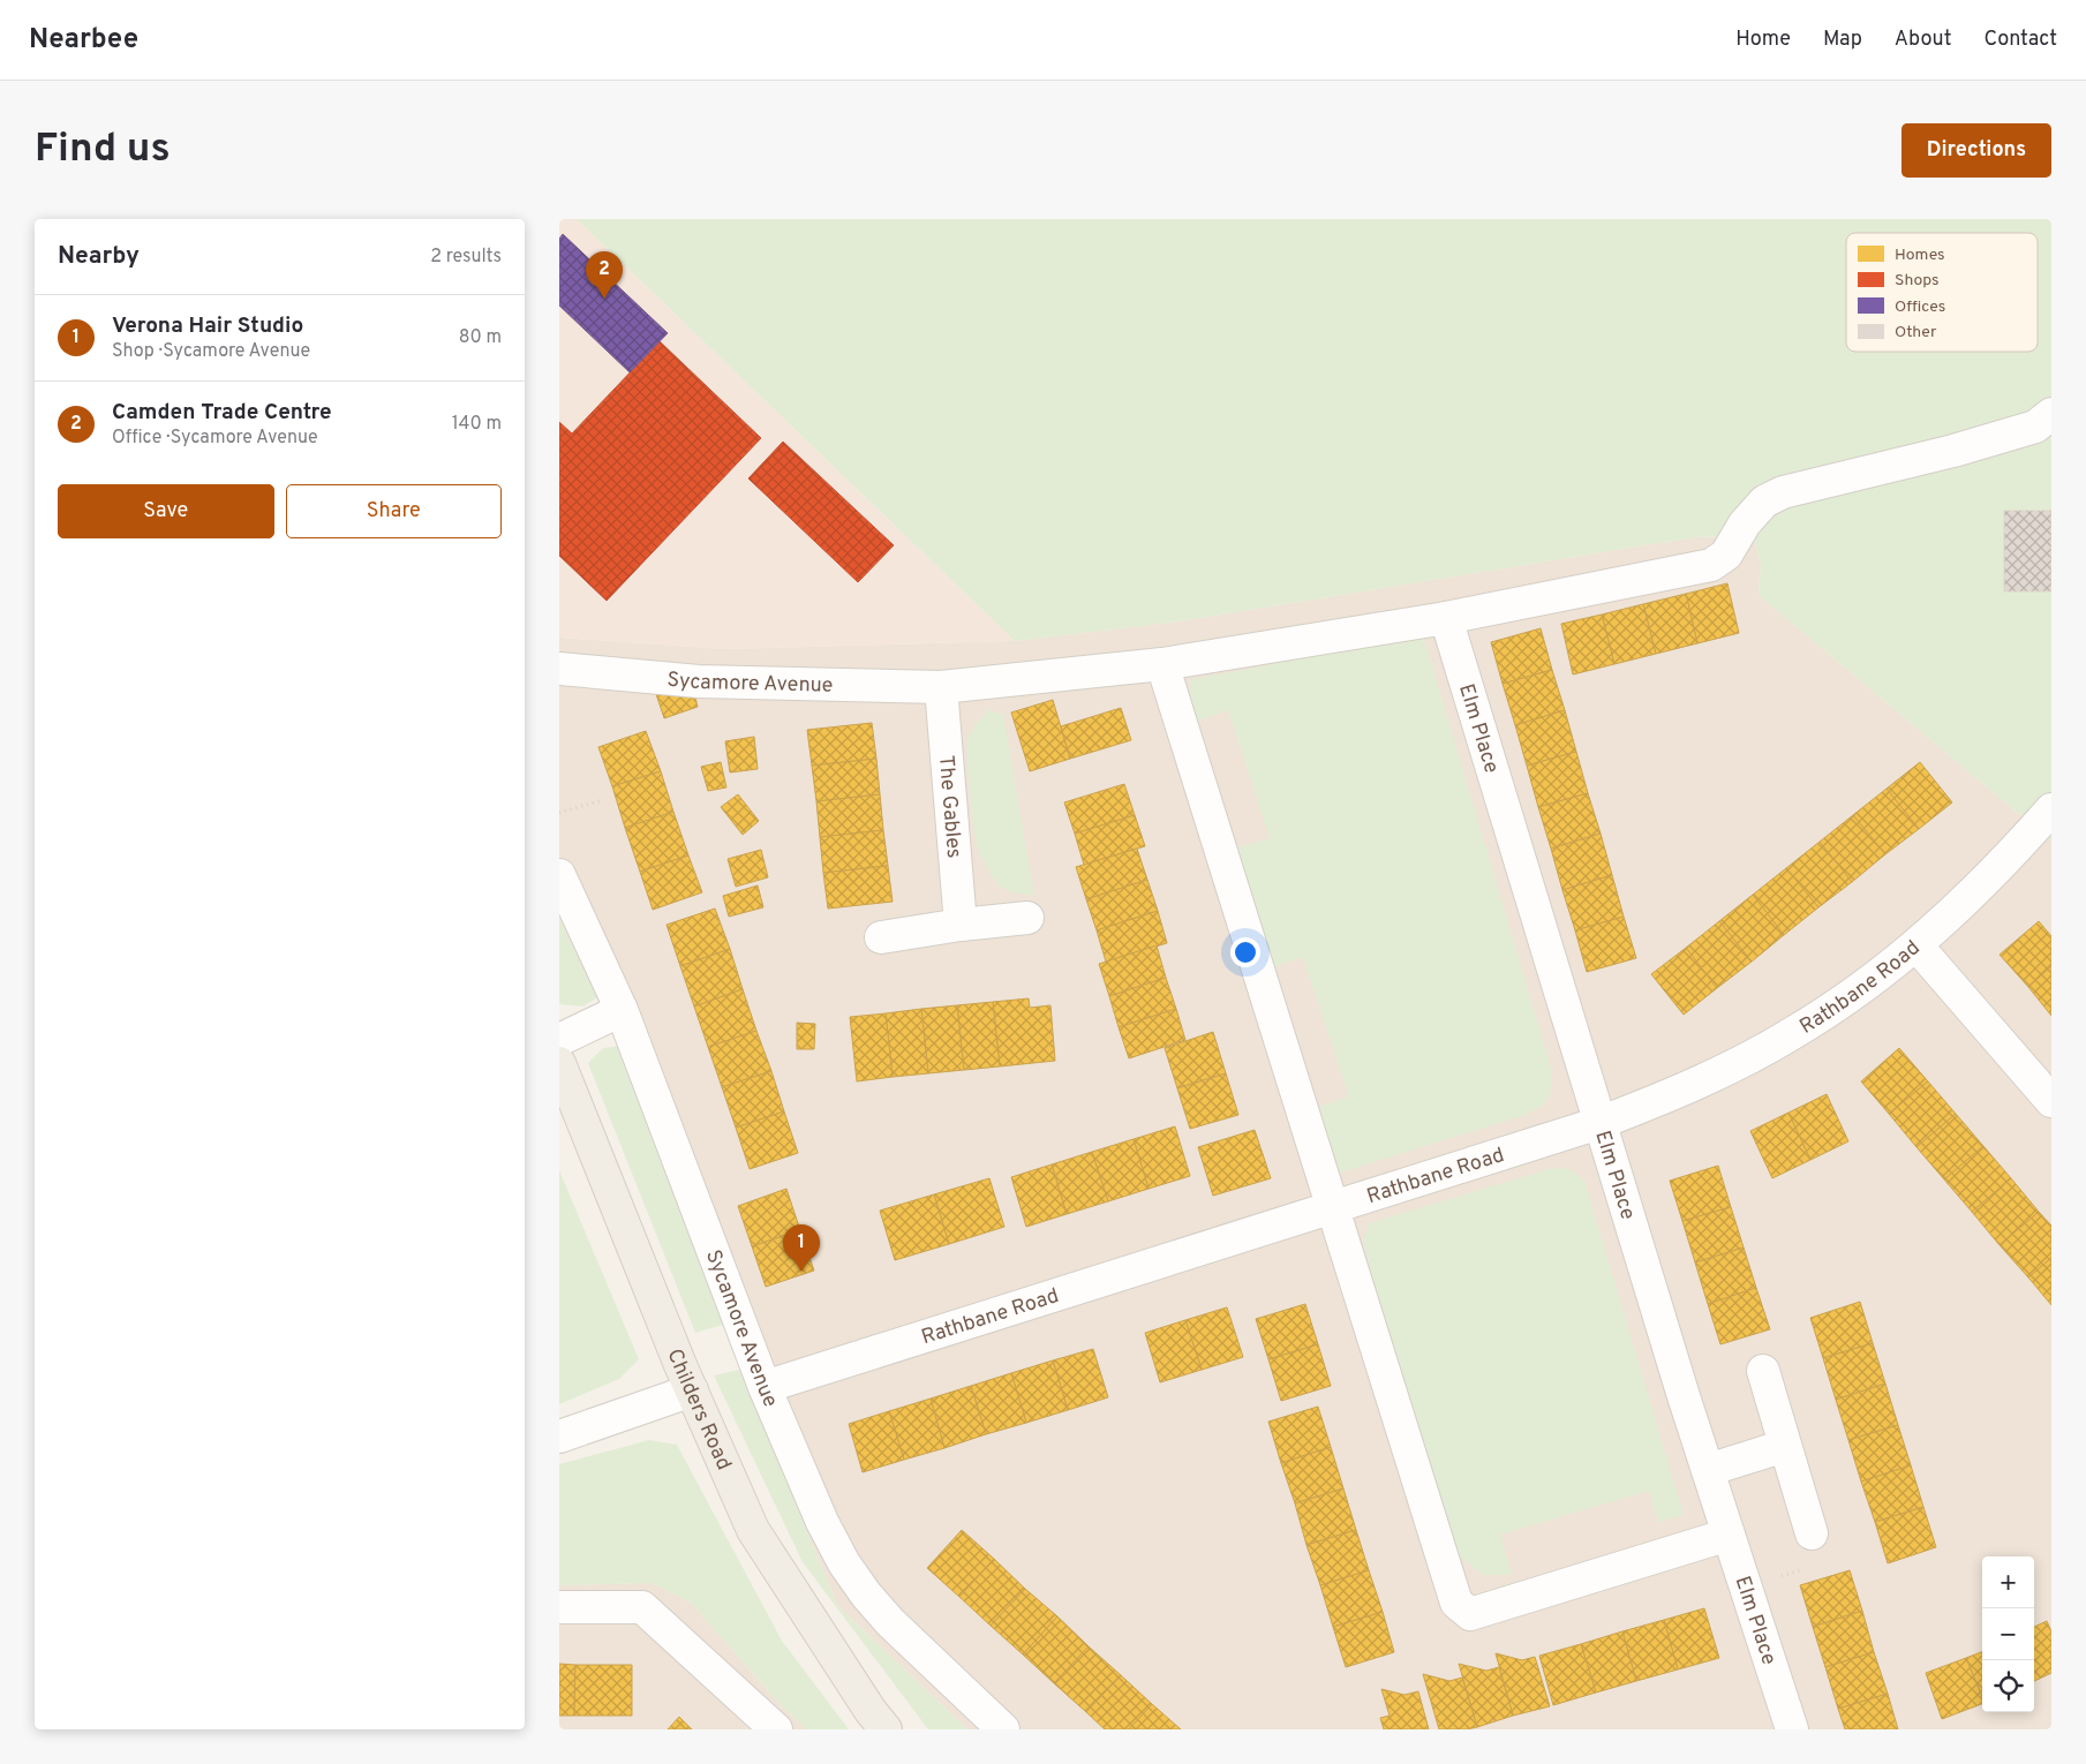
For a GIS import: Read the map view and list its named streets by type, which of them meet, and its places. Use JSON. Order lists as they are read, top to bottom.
{
  "streets": {
    "main road": ["Childers Road"],
    "street": [
      "Sycamore Avenue",
      "Elm Place",
      "The Gables",
      "Rathbane Road"
    ]
  },
  "crossings": [
    ["Sycamore Avenue", "Elm Place"],
    ["Sycamore Avenue", "The Gables"],
    ["Sycamore Avenue", "Rathbane Road"],
    ["Elm Place", "Rathbane Road"]
  ],
  "legend": [
    "Homes",
    "Shops",
    "Offices",
    "Other"
  ],
  "page": {
    "header": "Nearbee",
    "nav": [
      "Home",
      "Map",
      "About",
      "Contact"
    ],
    "buttons": [
      "Directions",
      ["Save", "Share"]
    ],
    "title": "Find us",
    "heading": ["Nearby", "2 results"],
    "pins": ["2", "1"],
    "list": [
      {
        "mark": "1",
        "name": "Verona Hair Studio",
        "note": "Shop · Sycamore Avenue",
        "value": "80 m"
      },
      {
        "mark": "2",
        "name": "Camden Trade Centre",
        "note": "Office · Sycamore Avenue",
        "value": "140 m"
      }
    ],
    "map_buttons": ["+", "−"]
  }
}
